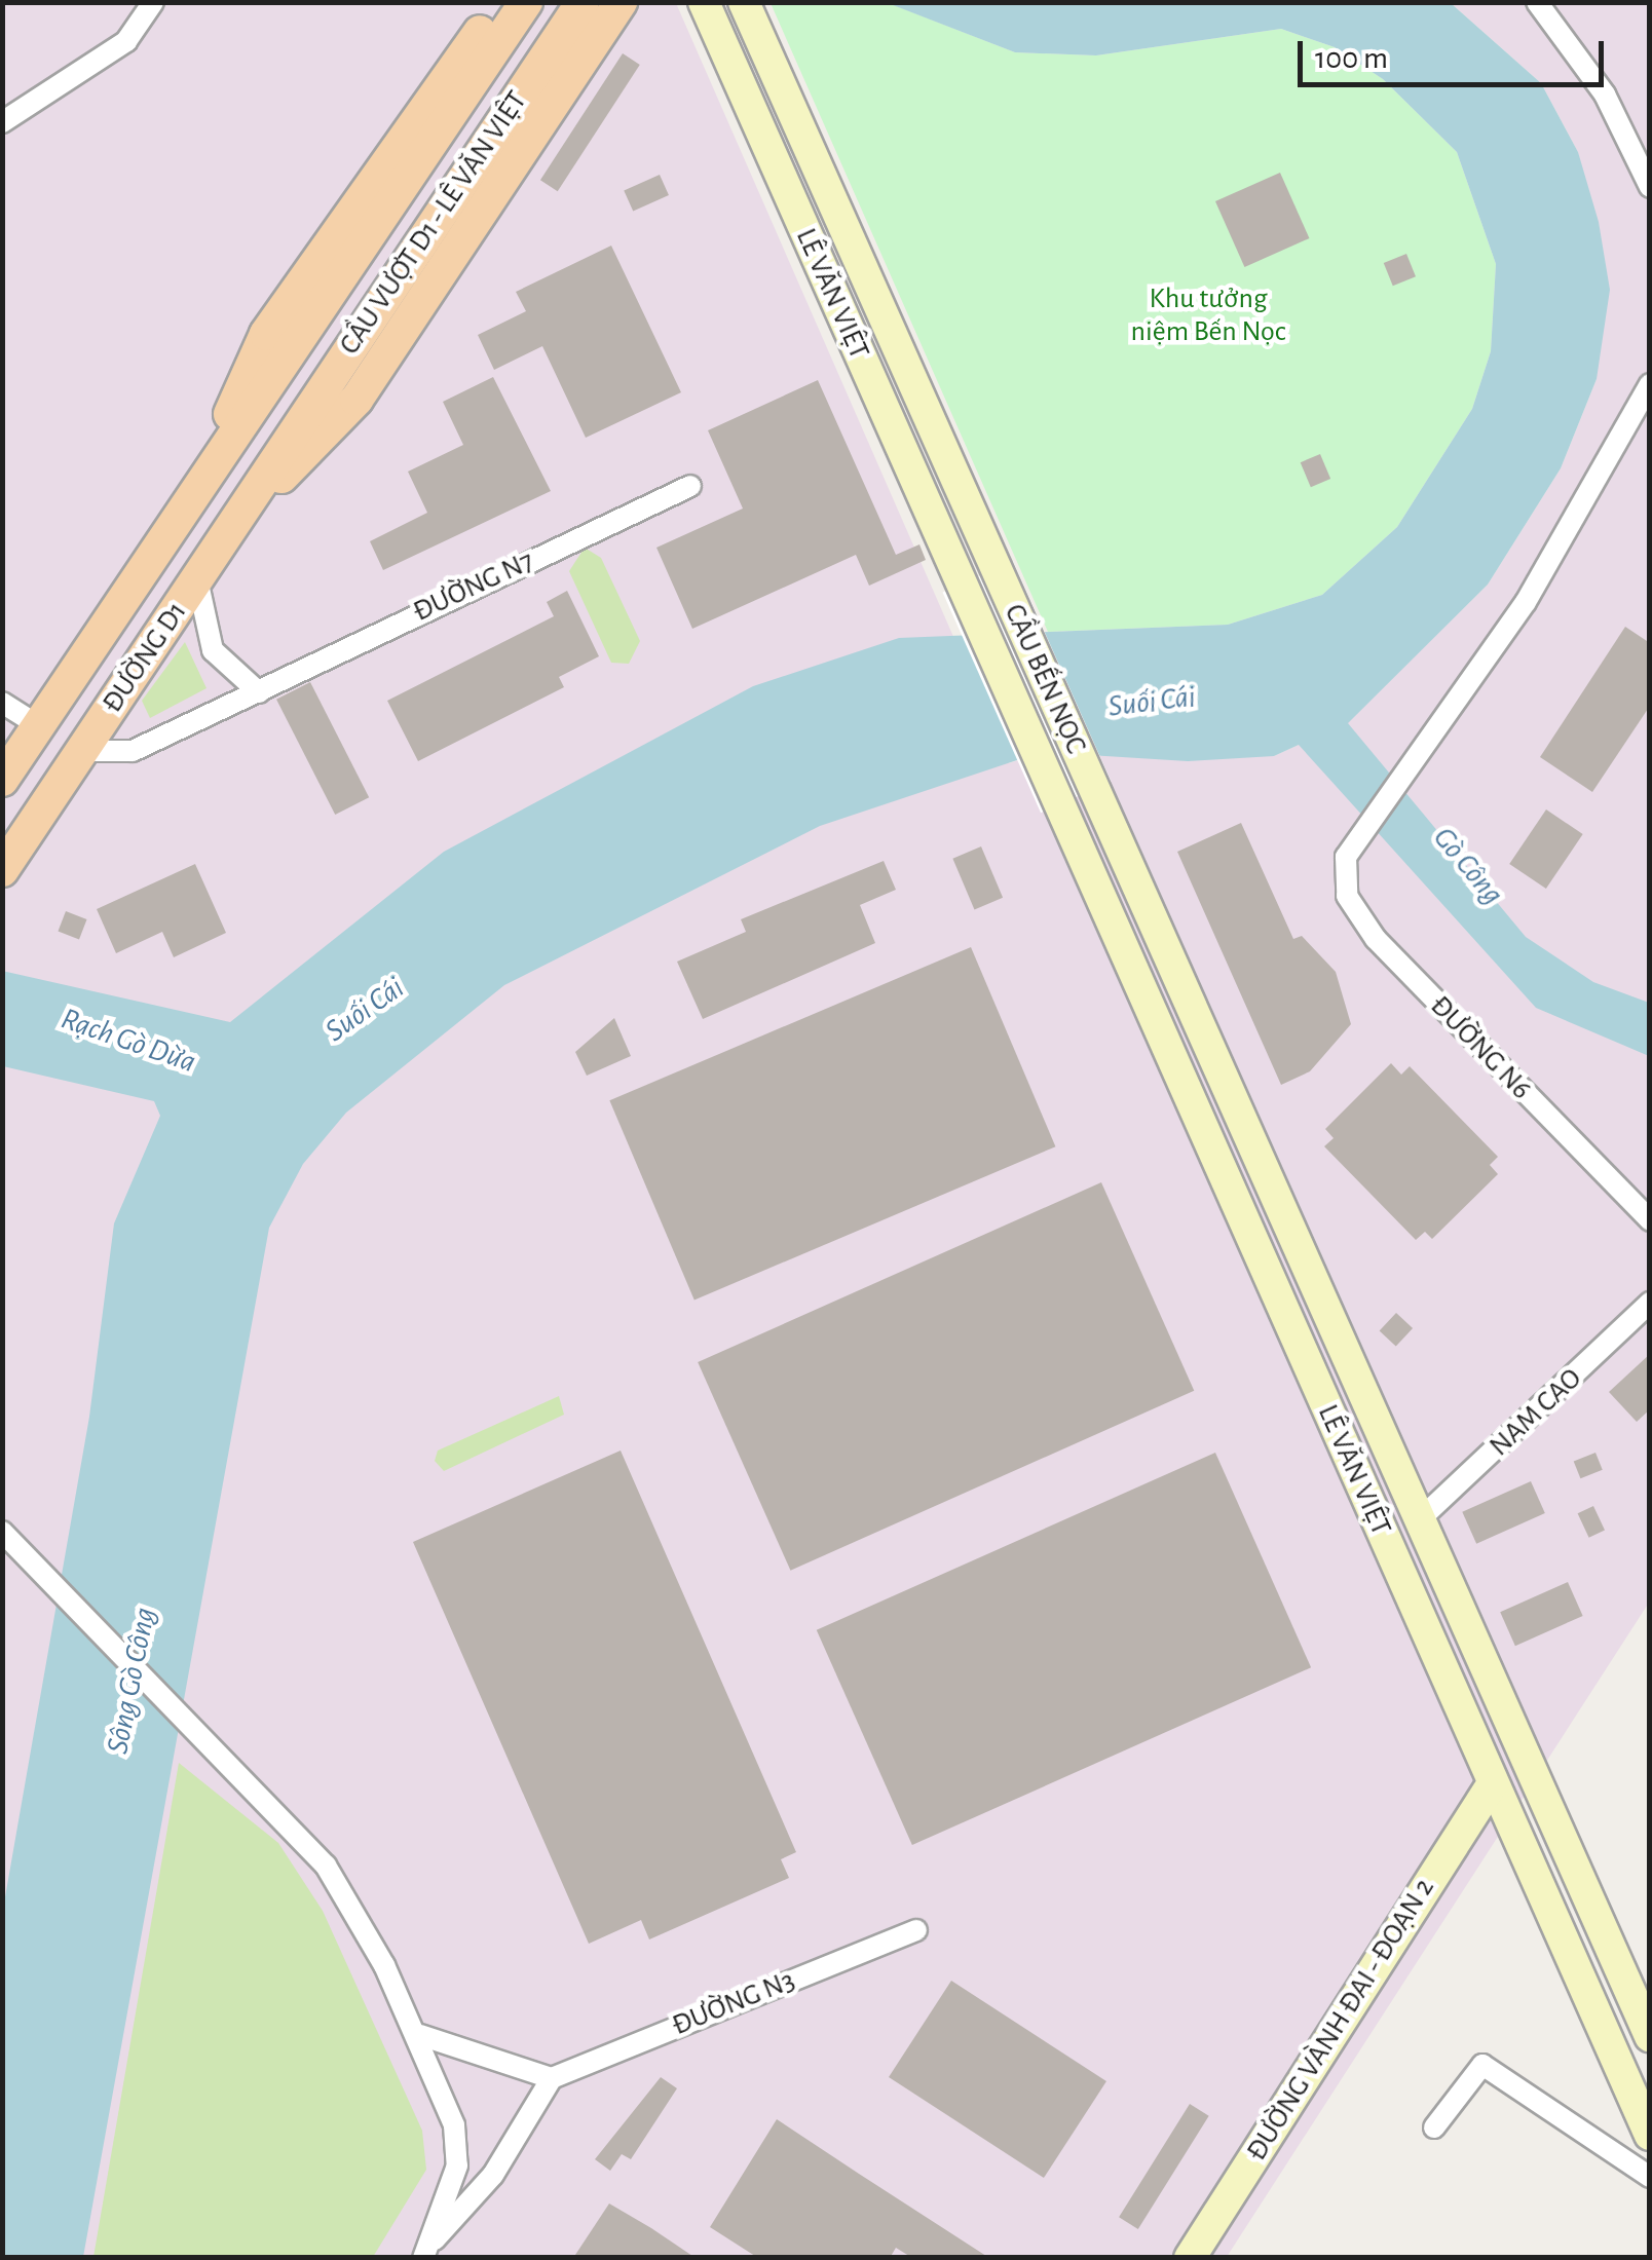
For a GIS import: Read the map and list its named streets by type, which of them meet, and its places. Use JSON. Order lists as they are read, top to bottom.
{
  "streets": {
    "main road": [
      "CẦU VƯỢT D1 - LÊ VĂN VIỆT",
      "LÊ VĂN VIỆT",
      "ĐƯỜNG D1",
      "CẦU BẾN NỌC",
      "ĐƯỜNG VÀNH ĐAI - ĐOẠN 2"
    ],
    "street": [
      "ĐƯỜNG N7",
      "ĐƯỜNG N6",
      "NAM CAO",
      "ĐƯỜNG N3"
    ]
  },
  "crossings": [
    ["CẦU VƯỢT D1 - LÊ VĂN VIỆT", "ĐƯỜNG D1"],
    ["LÊ VĂN VIỆT", "CẦU BẾN NỌC"],
    ["LÊ VĂN VIỆT", "NAM CAO"],
    ["LÊ VĂN VIỆT", "ĐƯỜNG VÀNH ĐAI - ĐOẠN 2"],
    ["ĐƯỜNG N7", "ĐƯỜNG D1"]
  ],
  "water": [
    "Suối Cái",
    "Gò Công",
    "Rạch Gò Dừa",
    "Sông Gò Công"
  ],
  "parks": ["Khu tưởng niệm Bến Nọc"],
  "scale_bar": "100 m"
}
